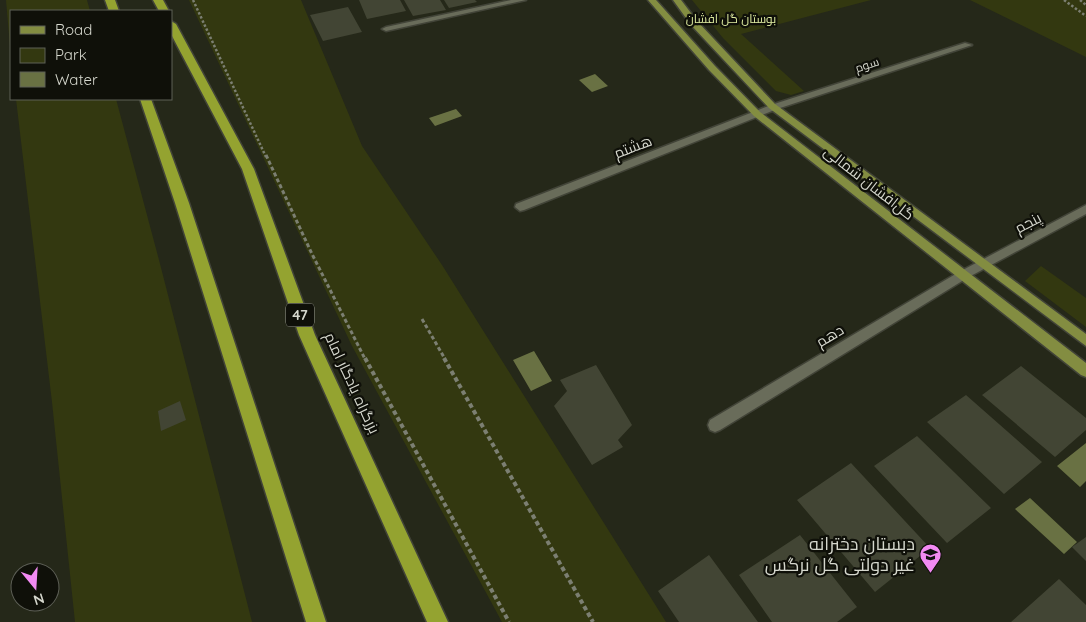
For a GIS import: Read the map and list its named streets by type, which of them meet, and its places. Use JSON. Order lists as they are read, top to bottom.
{
  "streets": {
    "highway": ["47", "بزرگراه یادگار امام"],
    "main road": ["گل‌افشان شمالی"],
    "street": [
      "سوم",
      "هشتم",
      "پنجم",
      "دهم"
    ]
  },
  "crossings": [
    ["سوم", "هشتم"],
    ["سوم", "گل‌افشان شمالی"],
    ["هشتم", "گل‌افشان شمالی"],
    ["گل‌افشان شمالی", "پنجم"],
    ["گل‌افشان شمالی", "دهم"],
    ["پنجم", "دهم"]
  ],
  "parks": ["بوستان گل افشان"],
  "places": {
    "school or university": ["دبستان دخترانه غیر دولتی گل نرگس"]
  },
  "legend": ["Road", "Park", "Water"],
  "north": "bottom"
}
